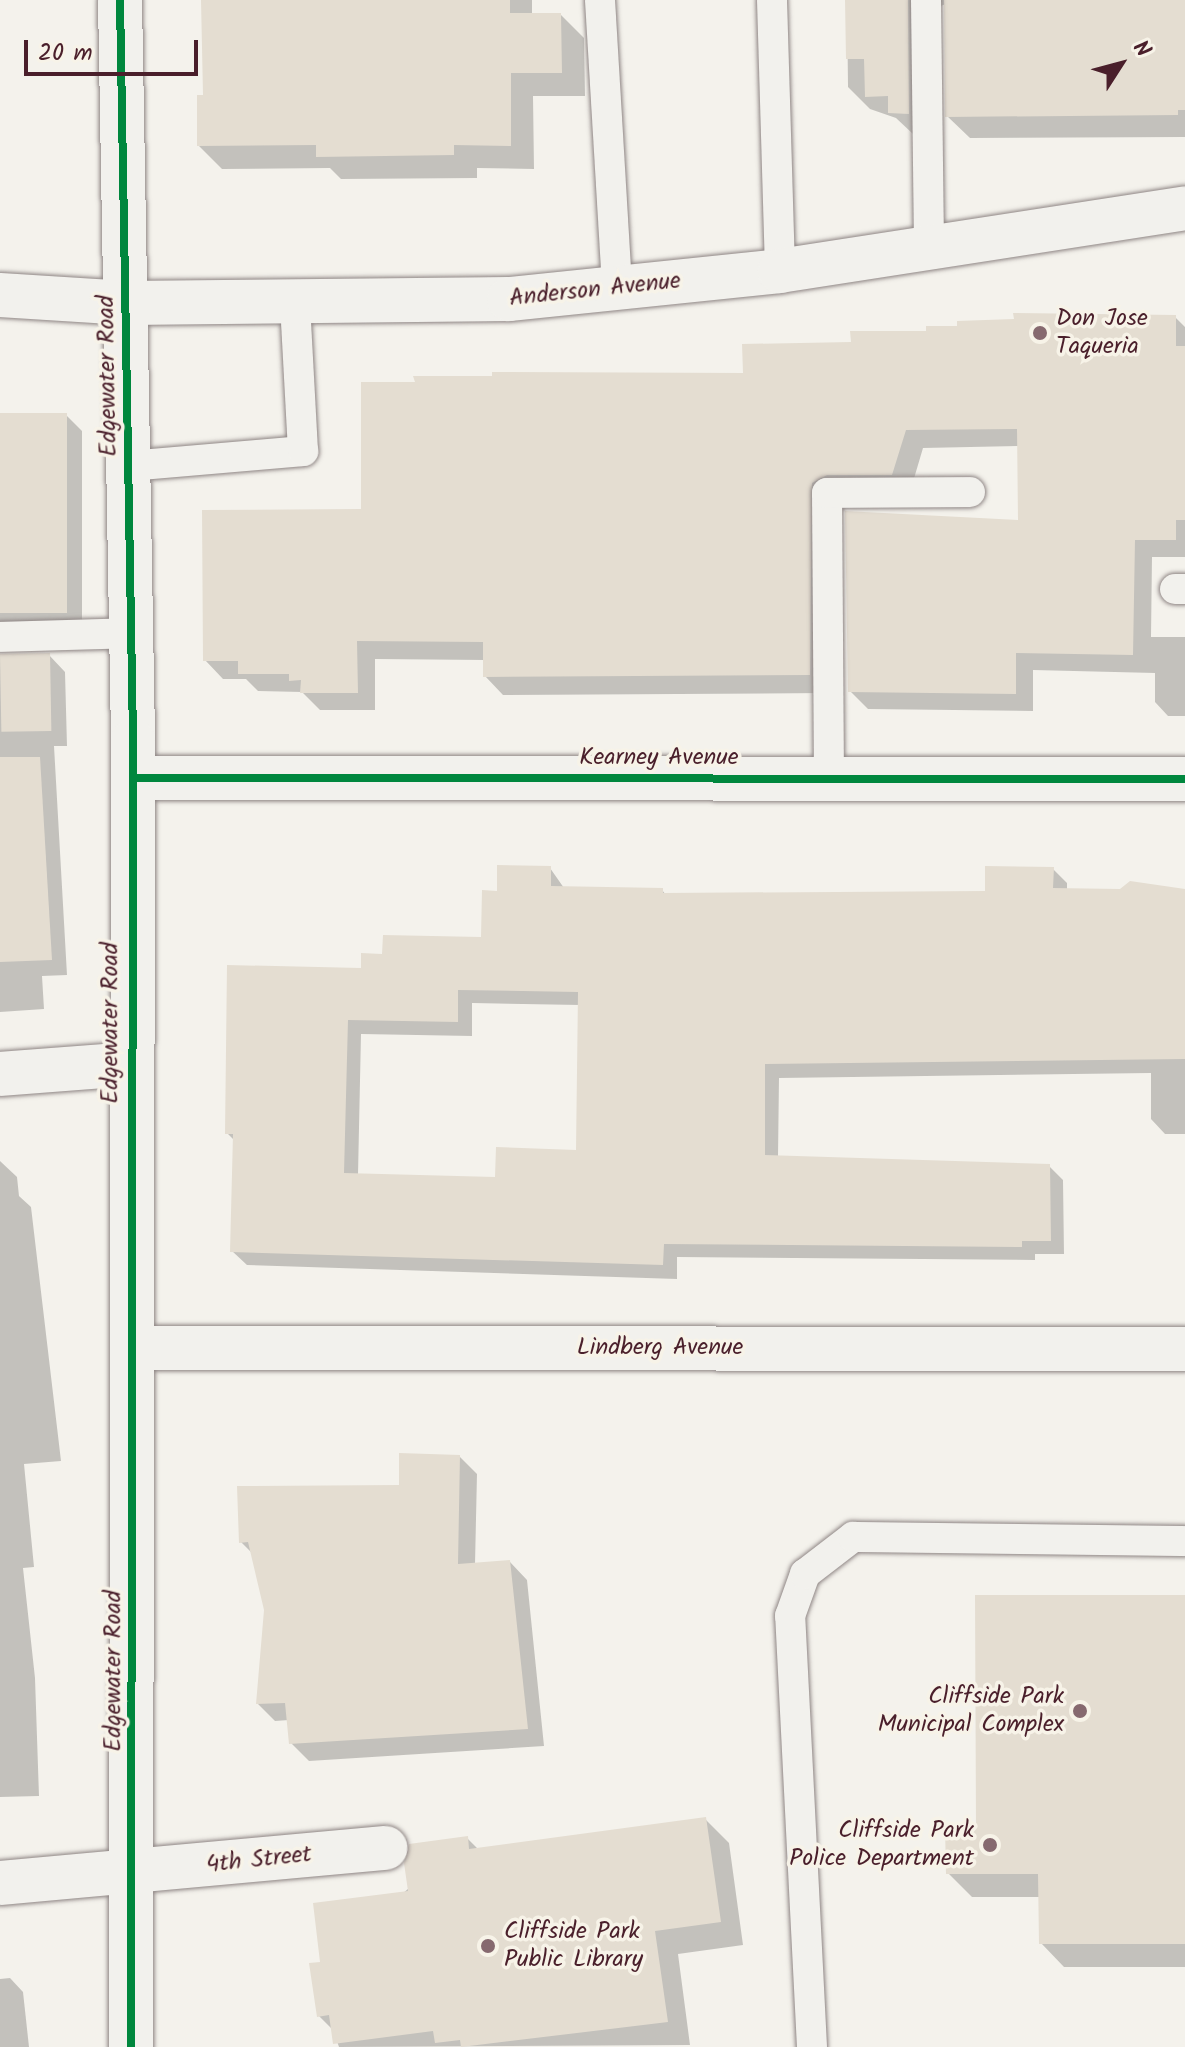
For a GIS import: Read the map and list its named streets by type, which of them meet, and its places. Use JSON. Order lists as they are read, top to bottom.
{
  "streets": {
    "street": [
      "Anderson Avenue",
      "Edgewater Road",
      "Kearney Avenue",
      "Lindberg Avenue",
      "4th Street"
    ]
  },
  "crossings": [
    ["Anderson Avenue", "Edgewater Road"],
    ["Edgewater Road", "Kearney Avenue"],
    ["Edgewater Road", "Lindberg Avenue"],
    ["Edgewater Road", "4th Street"]
  ],
  "places": [
    "Don Jose Taqueria",
    "Cliffside Park Municipal Complex",
    "Cliffside Park Police Department",
    "Cliffside Park Public Library"
  ],
  "scale_bar": "20 m",
  "north": "top right"
}
